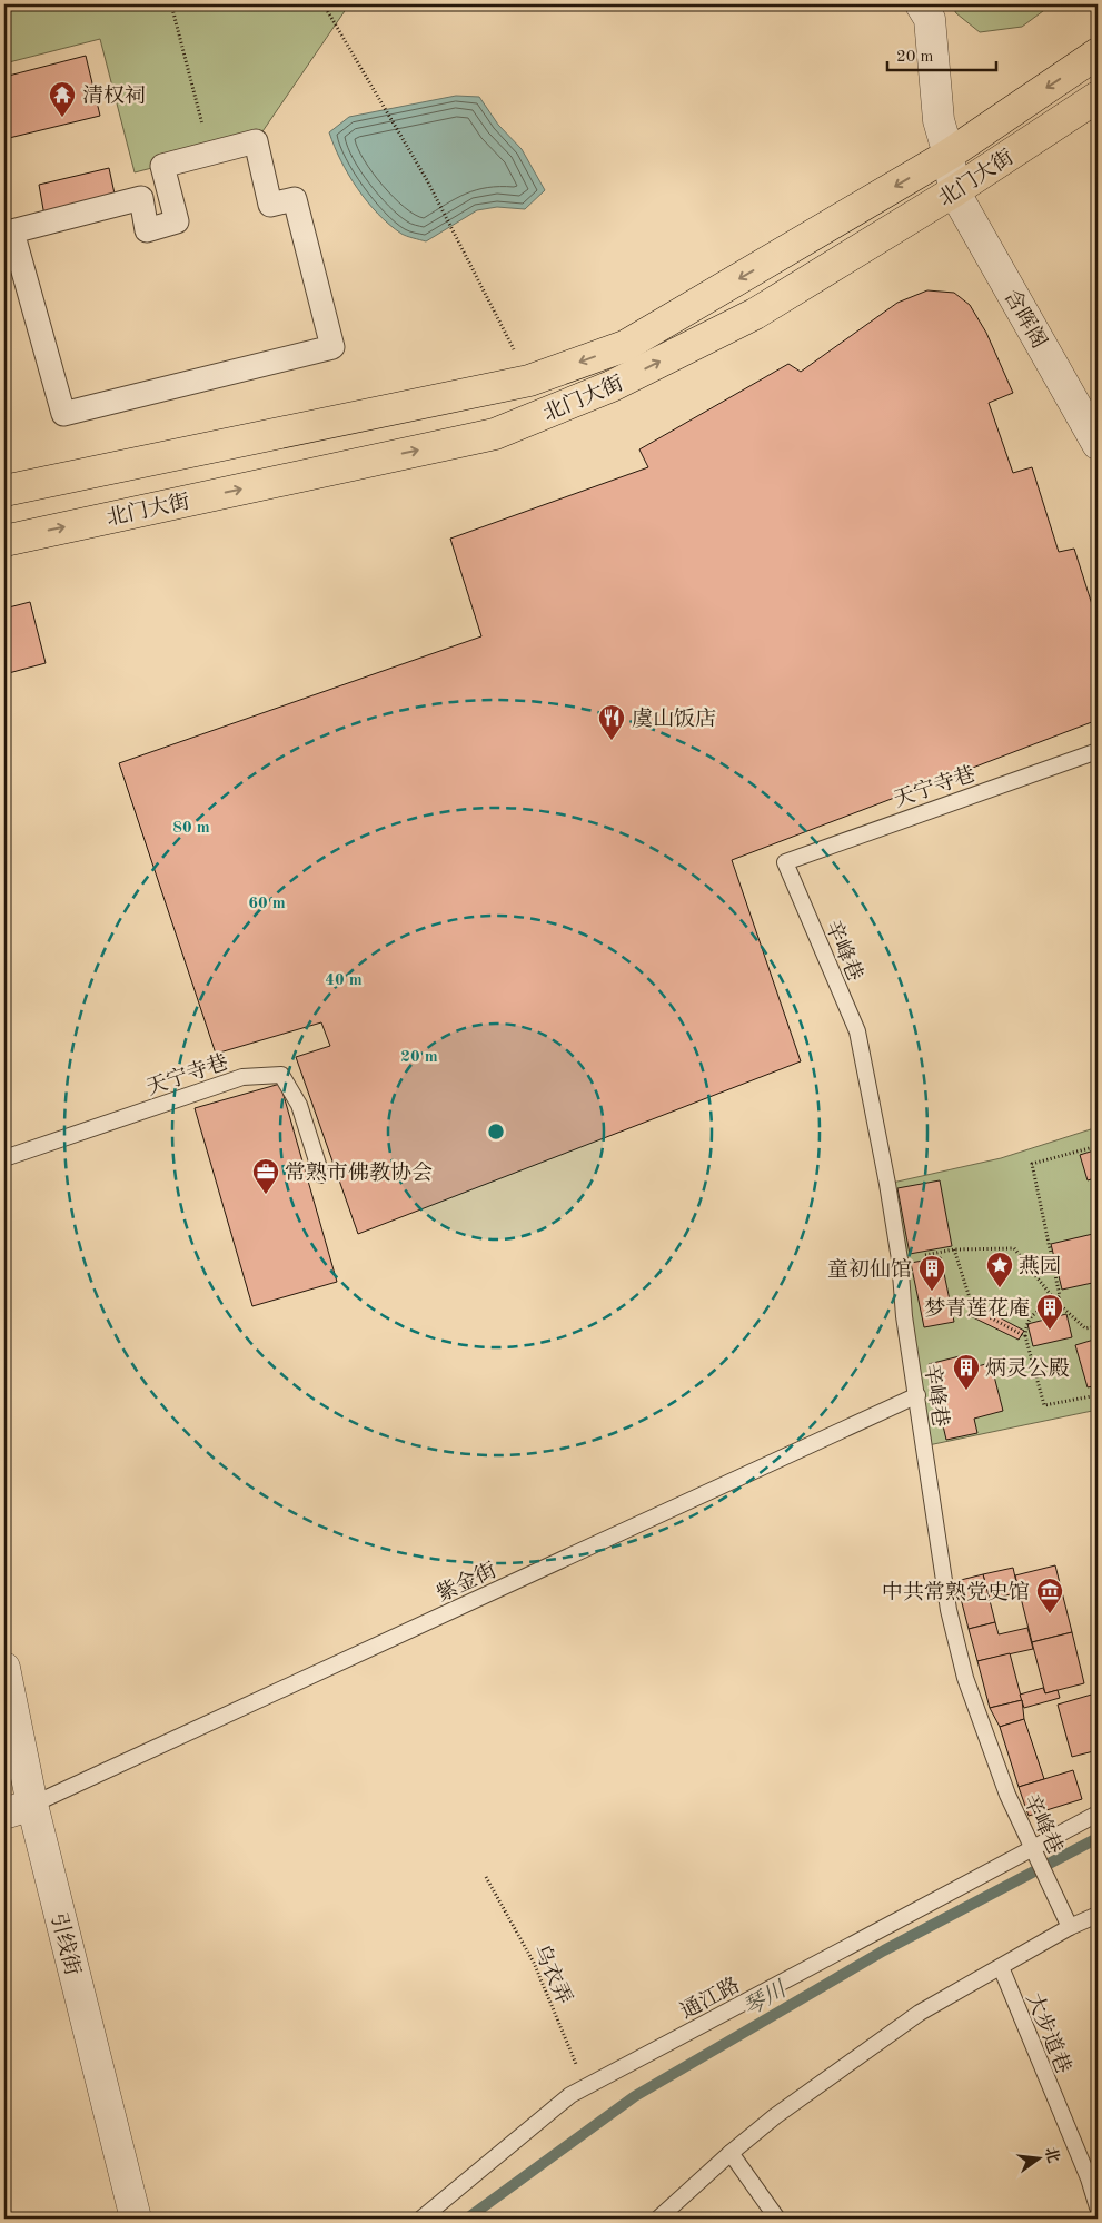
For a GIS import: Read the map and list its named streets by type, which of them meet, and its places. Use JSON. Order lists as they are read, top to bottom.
{
  "streets": {
    "main road": ["北门大街"],
    "street": ["含晖阁", "引线街"],
    "lane": [
      "天宁寺巷",
      "辛峰巷",
      "紫金街",
      "通江路",
      "大步道巷"
    ],
    "path": ["乌衣弄"]
  },
  "crossings": [
    ["北门大街", "含晖阁"],
    ["天宁寺巷", "辛峰巷"],
    ["辛峰巷", "紫金街"],
    ["辛峰巷", "通江路"],
    ["紫金街", "引线街"],
    ["乌衣弄", "通江路"]
  ],
  "water": ["琴川"],
  "places": {
    "temple": ["清权祠"],
    "restaurant": ["虞山饭店"],
    "office": ["常熟市佛教协会"],
    "place": ["燕园"],
    "building": ["童初仙馆", "梦青莲花庵", "炳灵公殿"],
    "museum": ["中共常熟党史馆"]
  },
  "scale_bar": "20 m",
  "north": "right",
  "rings": [
    "80 m",
    "60 m",
    "40 m",
    "20 m"
  ]
}
